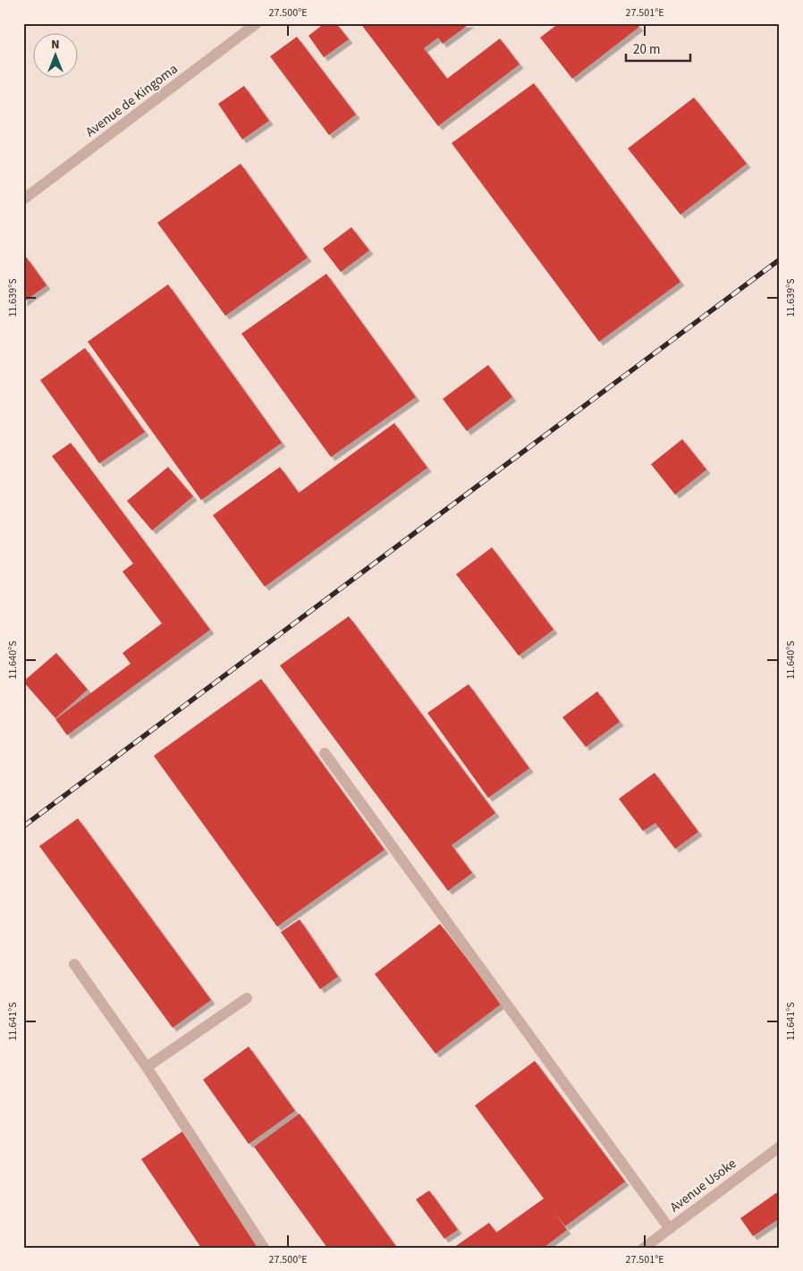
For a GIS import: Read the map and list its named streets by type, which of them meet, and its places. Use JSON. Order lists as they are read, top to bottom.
{
  "streets": {
    "street": ["Avenue de Kingoma", "Avenue Usoke"]
  },
  "scale_bar": "20 m",
  "north": "top",
  "coordinates": [
    "27.500°E",
    "27.501°E",
    "11.639°S",
    "11.640°S",
    "11.641°S"
  ]
}
